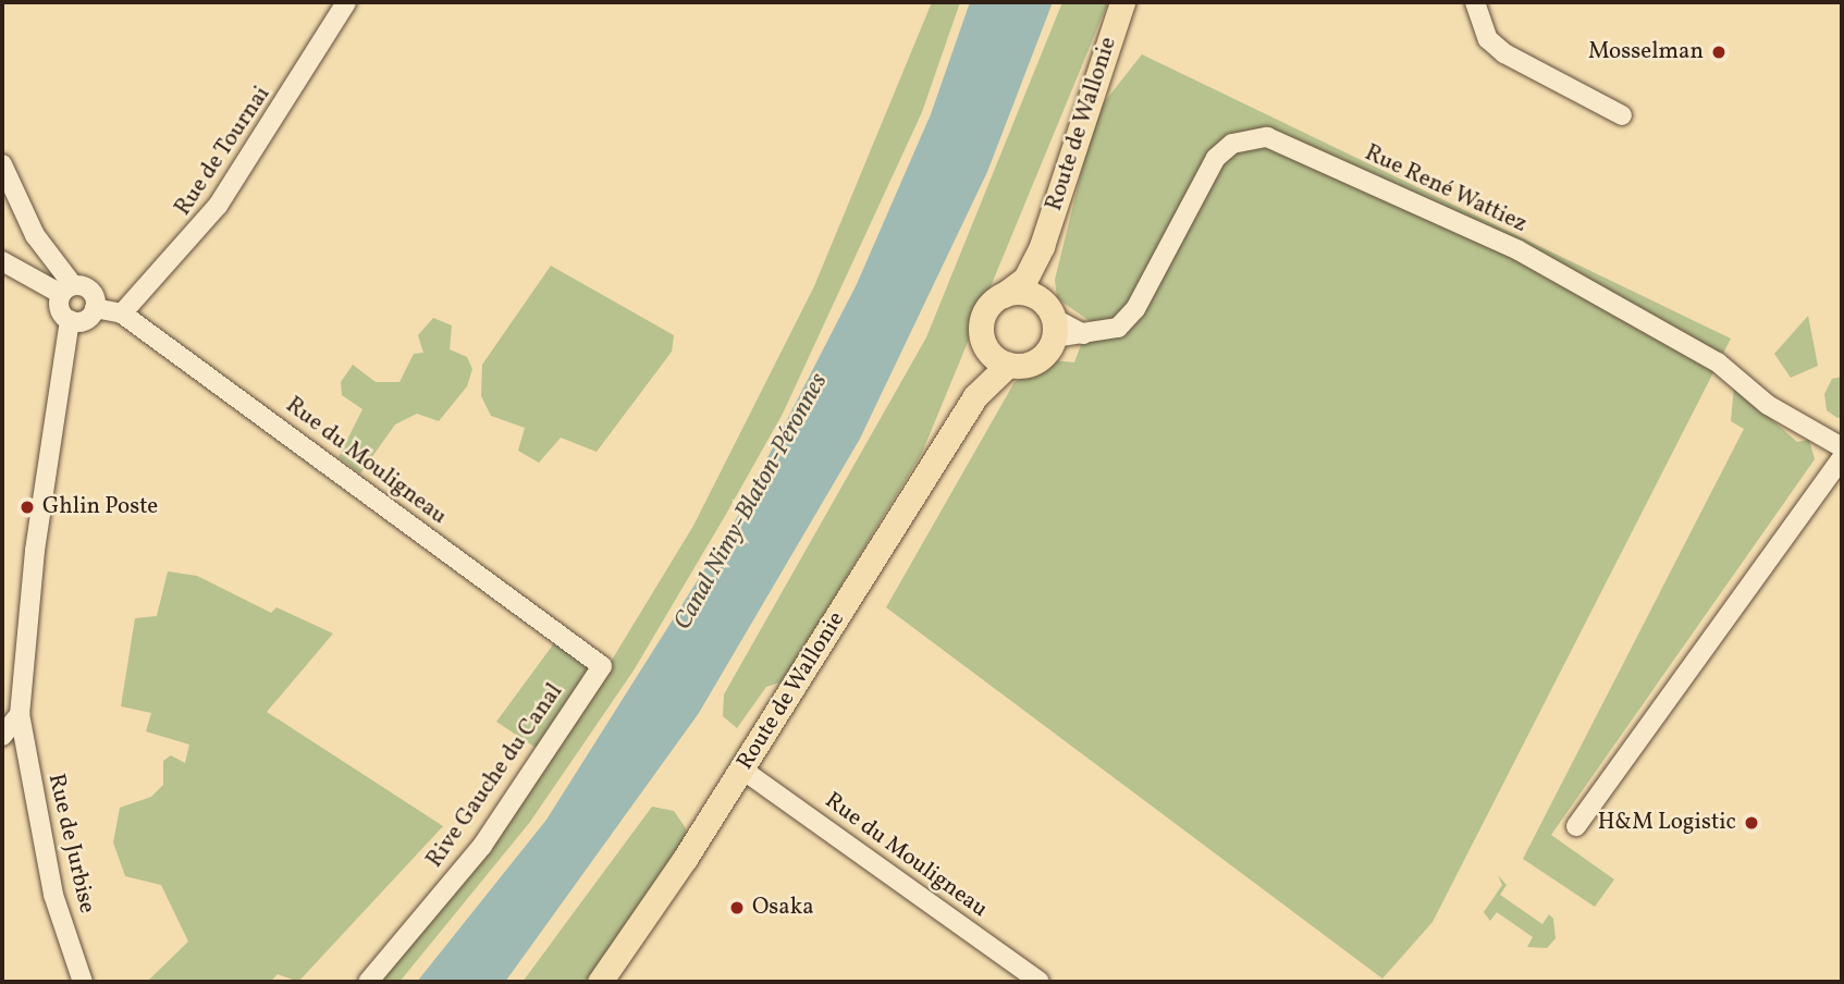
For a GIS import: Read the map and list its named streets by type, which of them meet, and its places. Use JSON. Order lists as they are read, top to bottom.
{
  "streets": {
    "main road": ["Route de Wallonie"],
    "street": [
      "Rue de Tournai",
      "Rue René Wattiez",
      "Rue du Mouligneau",
      "Rive Gauche du Canal",
      "Rue de Jurbise"
    ]
  },
  "crossings": [
    ["Route de Wallonie", "Rue du Mouligneau"],
    ["Rue de Tournai", "Rue du Mouligneau"],
    ["Rue du Mouligneau", "Rive Gauche du Canal"],
    ["Rue du Mouligneau", "Rue de Jurbise"]
  ],
  "water": ["Canal Nimy-Blaton-Péronnes"],
  "places": [
    "Mosselman",
    "Ghlin Poste",
    "H&M Logistic",
    "Osaka"
  ]
}
